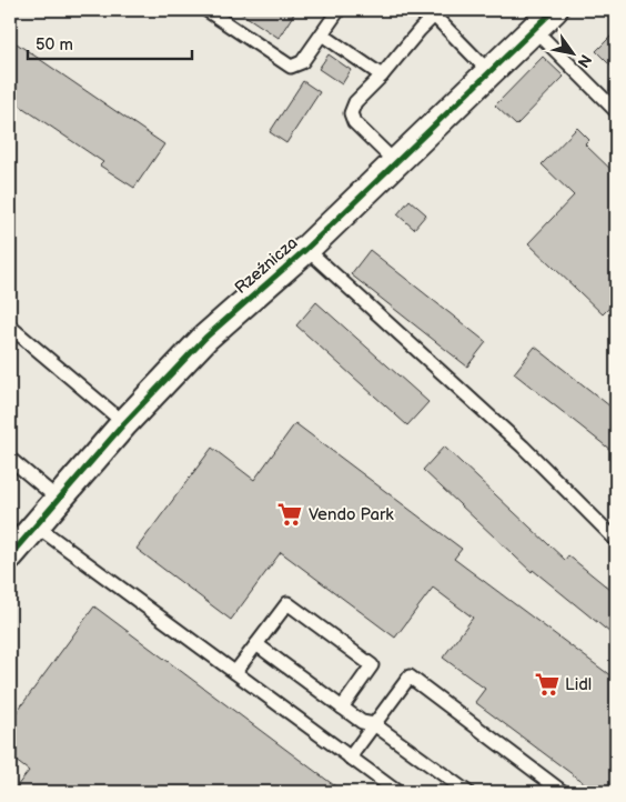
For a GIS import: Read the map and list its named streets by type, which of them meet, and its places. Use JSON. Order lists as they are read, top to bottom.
{
  "streets": {
    "street": ["Rzeźnicza"]
  },
  "places": {
    "supermarket": ["Vendo Park", "Lidl"]
  },
  "scale_bar": "50 m",
  "north": "bottom right"
}
